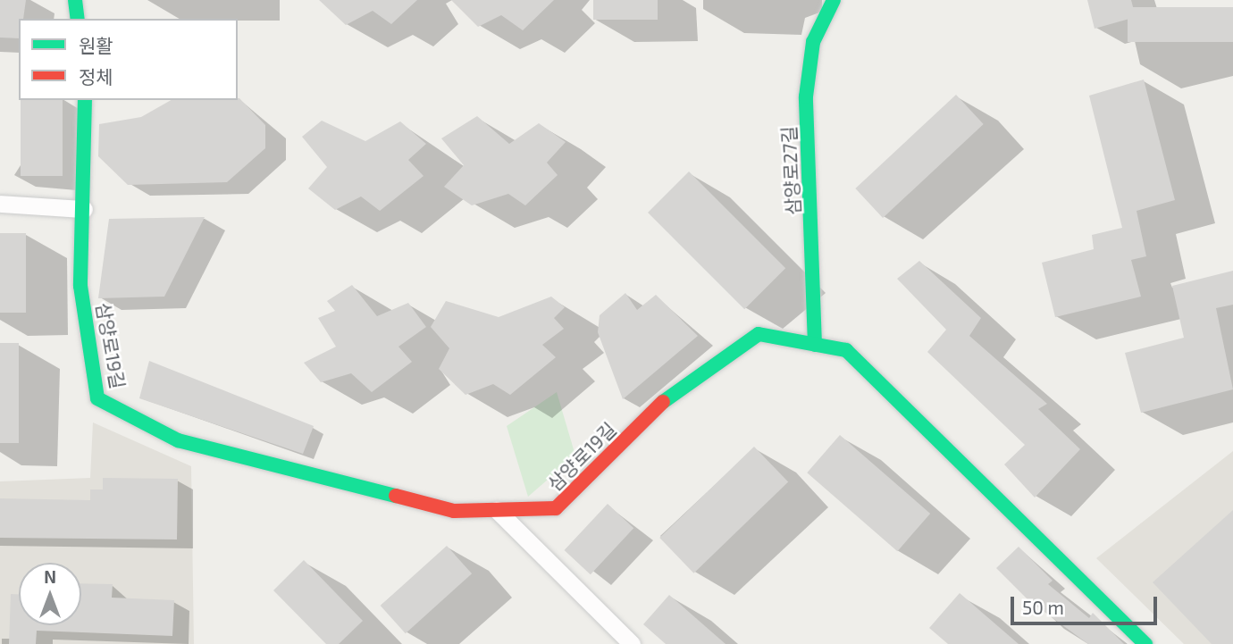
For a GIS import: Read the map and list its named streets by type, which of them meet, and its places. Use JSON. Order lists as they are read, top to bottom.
{
  "streets": {
    "street": ["삼양로27길", "삼양로19길"]
  },
  "crossings": [
    ["삼양로27길", "삼양로19길"]
  ],
  "legend": ["원활", "정체"],
  "scale_bar": "50 m",
  "north": "top"
}
